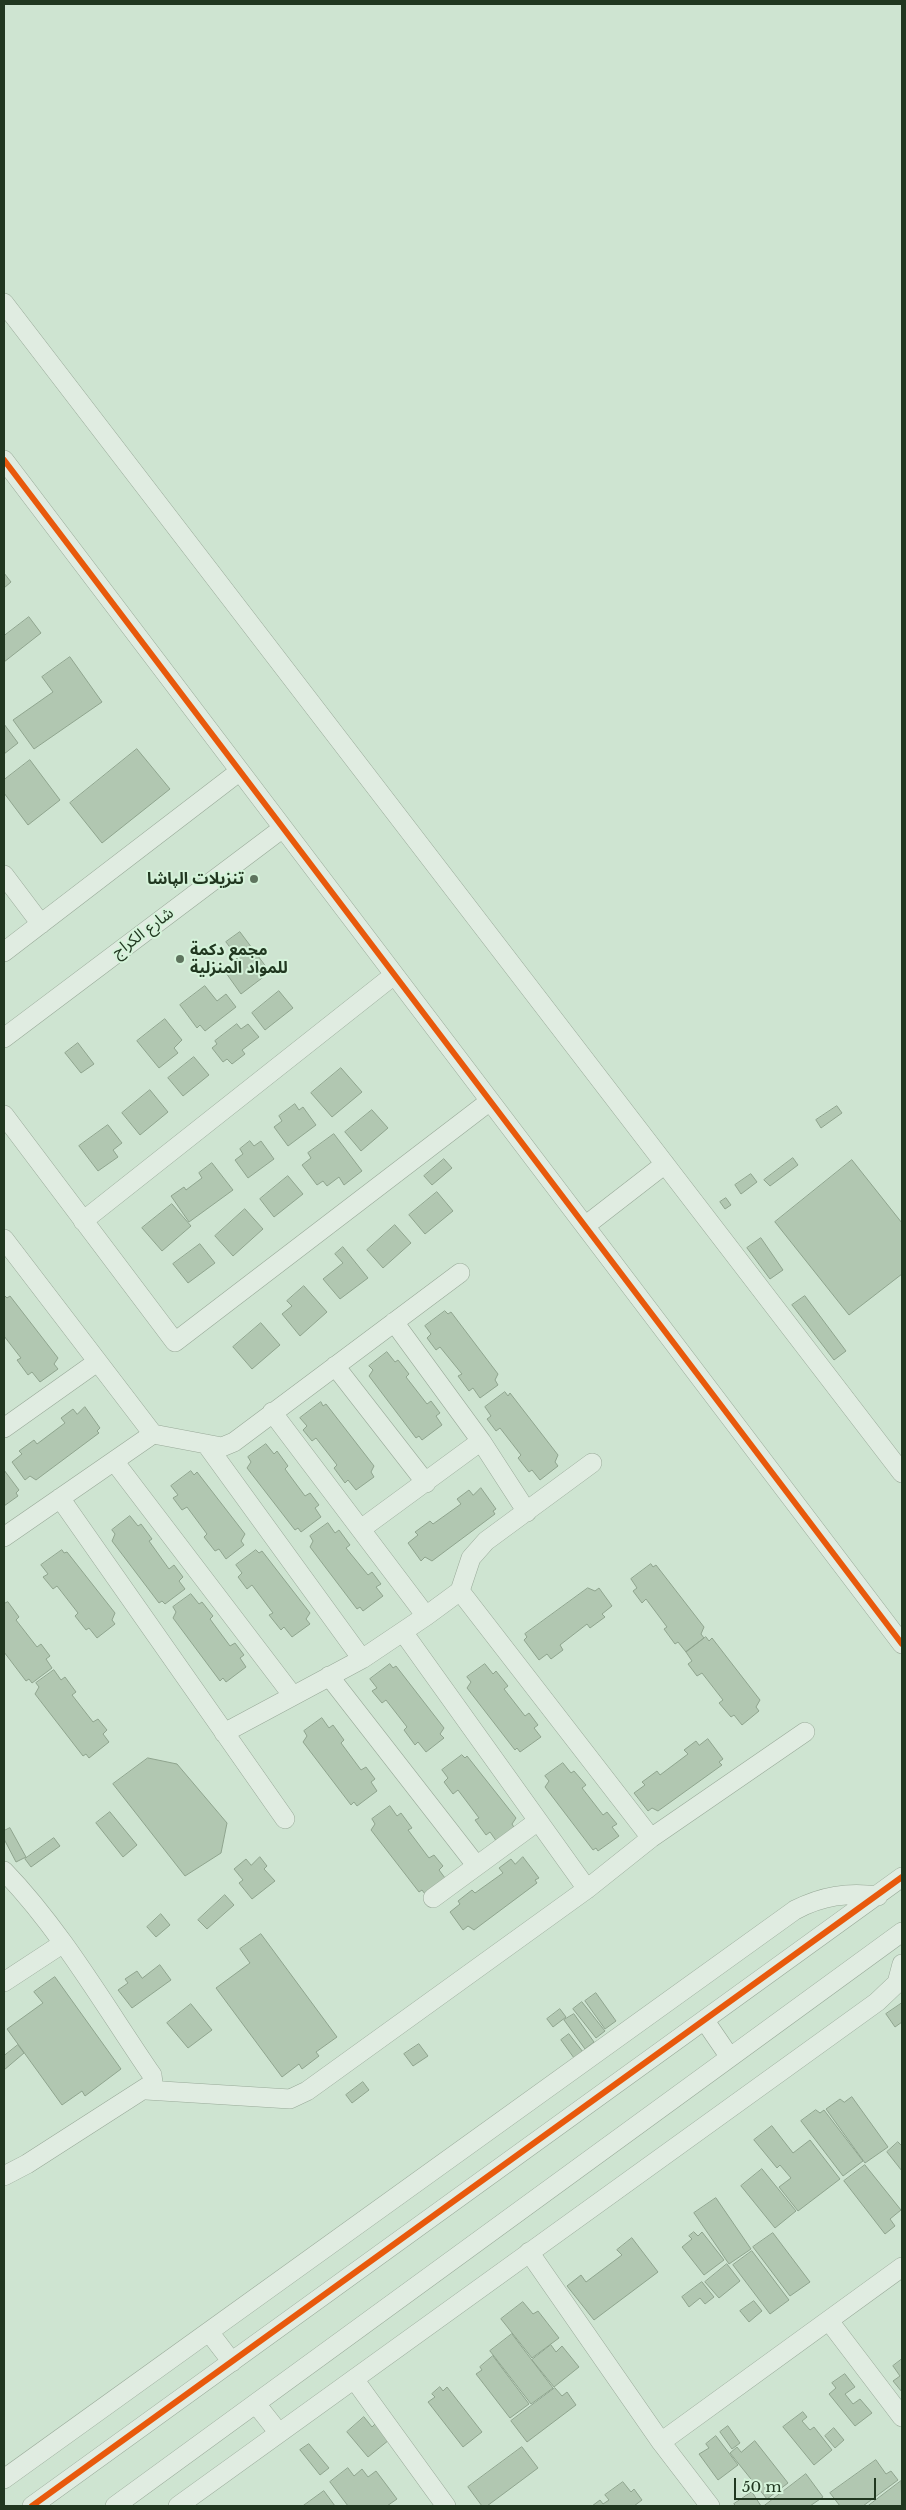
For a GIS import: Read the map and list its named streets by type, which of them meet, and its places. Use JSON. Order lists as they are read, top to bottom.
{
  "streets": {
    "street": ["شارع الكراج"]
  },
  "places": ["تنزيلات الپاشا", "مجمع دكمة للمواد المنزلية"],
  "scale_bar": "50 m"
}
